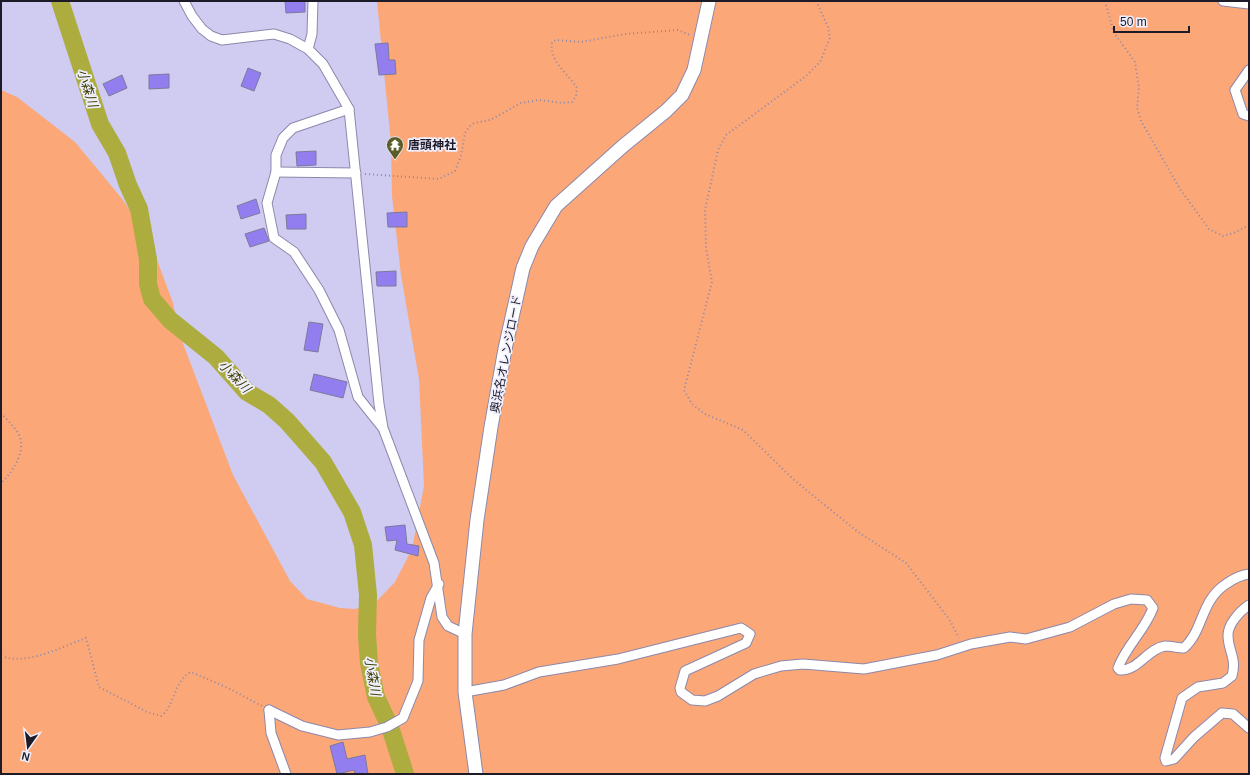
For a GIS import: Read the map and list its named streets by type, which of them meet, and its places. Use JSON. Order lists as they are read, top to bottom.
{
  "streets": {
    "street": ["奥浜名オレンジロード"]
  },
  "water": ["小森川"],
  "places": {
    "temple": ["唐頭神社"]
  },
  "scale_bar": "50 m",
  "north": "bottom"
}
